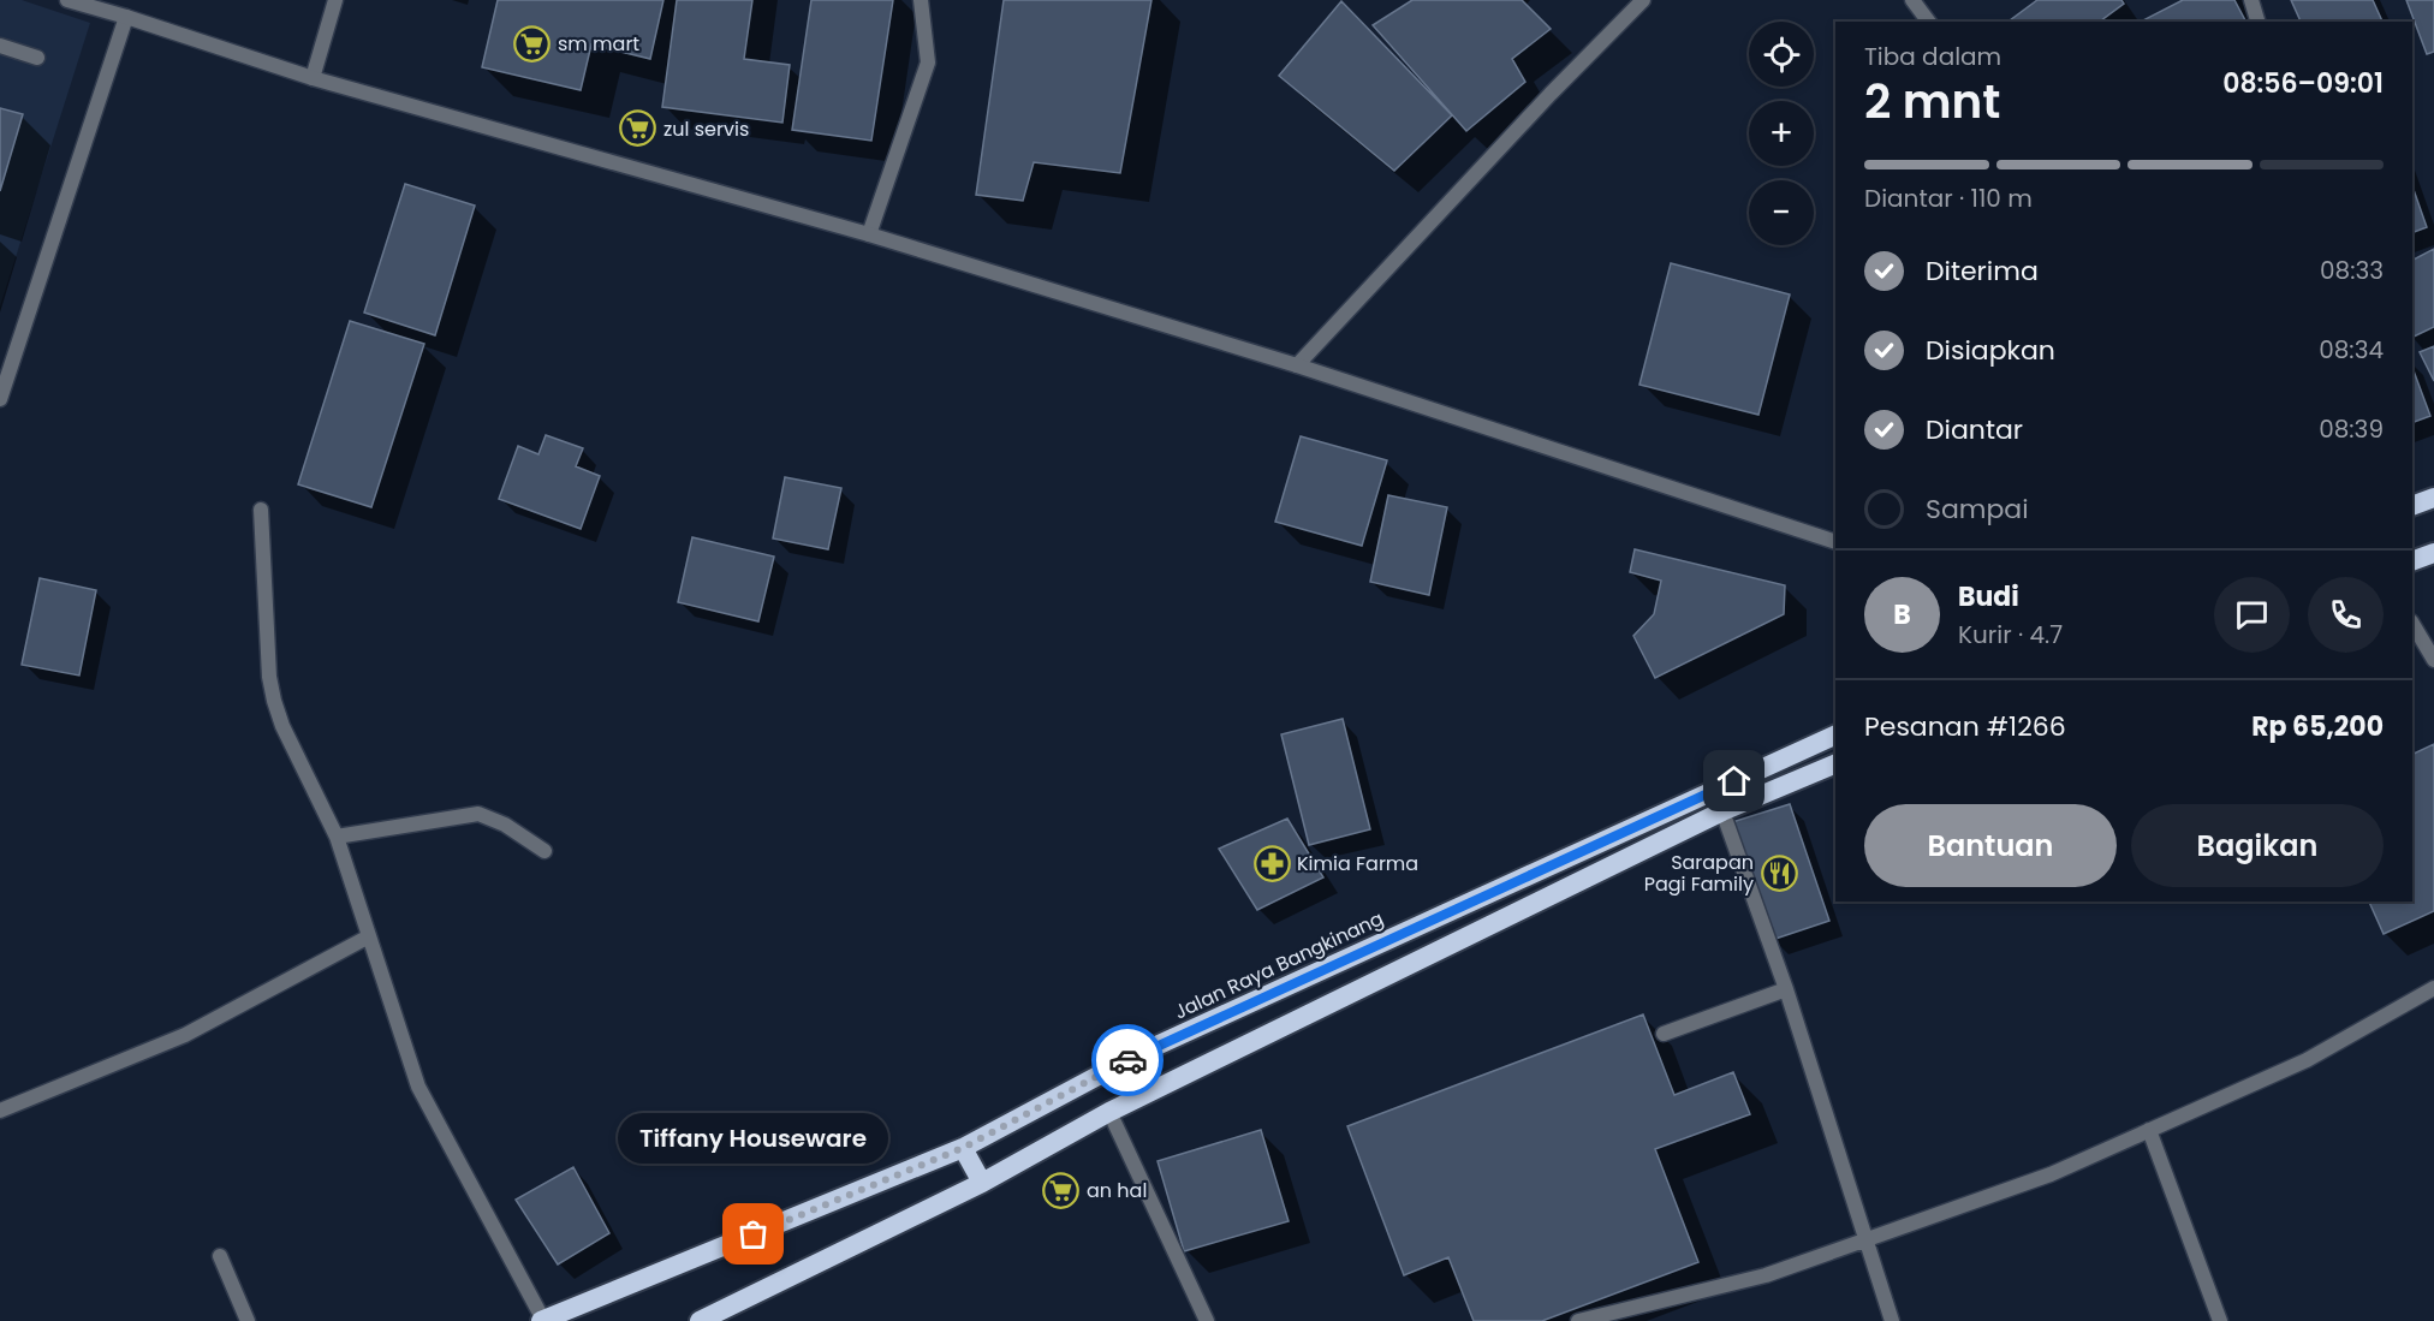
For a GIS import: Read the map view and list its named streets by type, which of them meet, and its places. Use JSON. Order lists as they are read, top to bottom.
{
  "streets": {
    "highway": ["Jalan Raya Bangkinang"]
  },
  "places": {
    "supermarket": ["sm mart", "zul servis", "an hal"],
    "pharmacy": ["Kimia Farma"],
    "restaurant": ["Sarapan Pagi Family"],
    "other": ["Tiffany Houseware"]
  },
  "page": {
    "map_buttons": ["+", "−"],
    "heading": ["2 mnt", "Tiba dalam", "08:56–09:01"],
    "panel": [
      "Budi",
      "Kurir · 4.7",
      "Pesanan #1266",
      "Rp 65,200"
    ],
    "bar": "Diantar · 110 m",
    "list": [
      ["Diterima", "08:33"],
      ["Disiapkan", "08:34"],
      ["Diantar", "08:39"],
      "Sampai"
    ],
    "round": "B",
    "buttons": ["Bantuan", "Bagikan"],
    "bubble": "Tiffany Houseware"
  }
}
